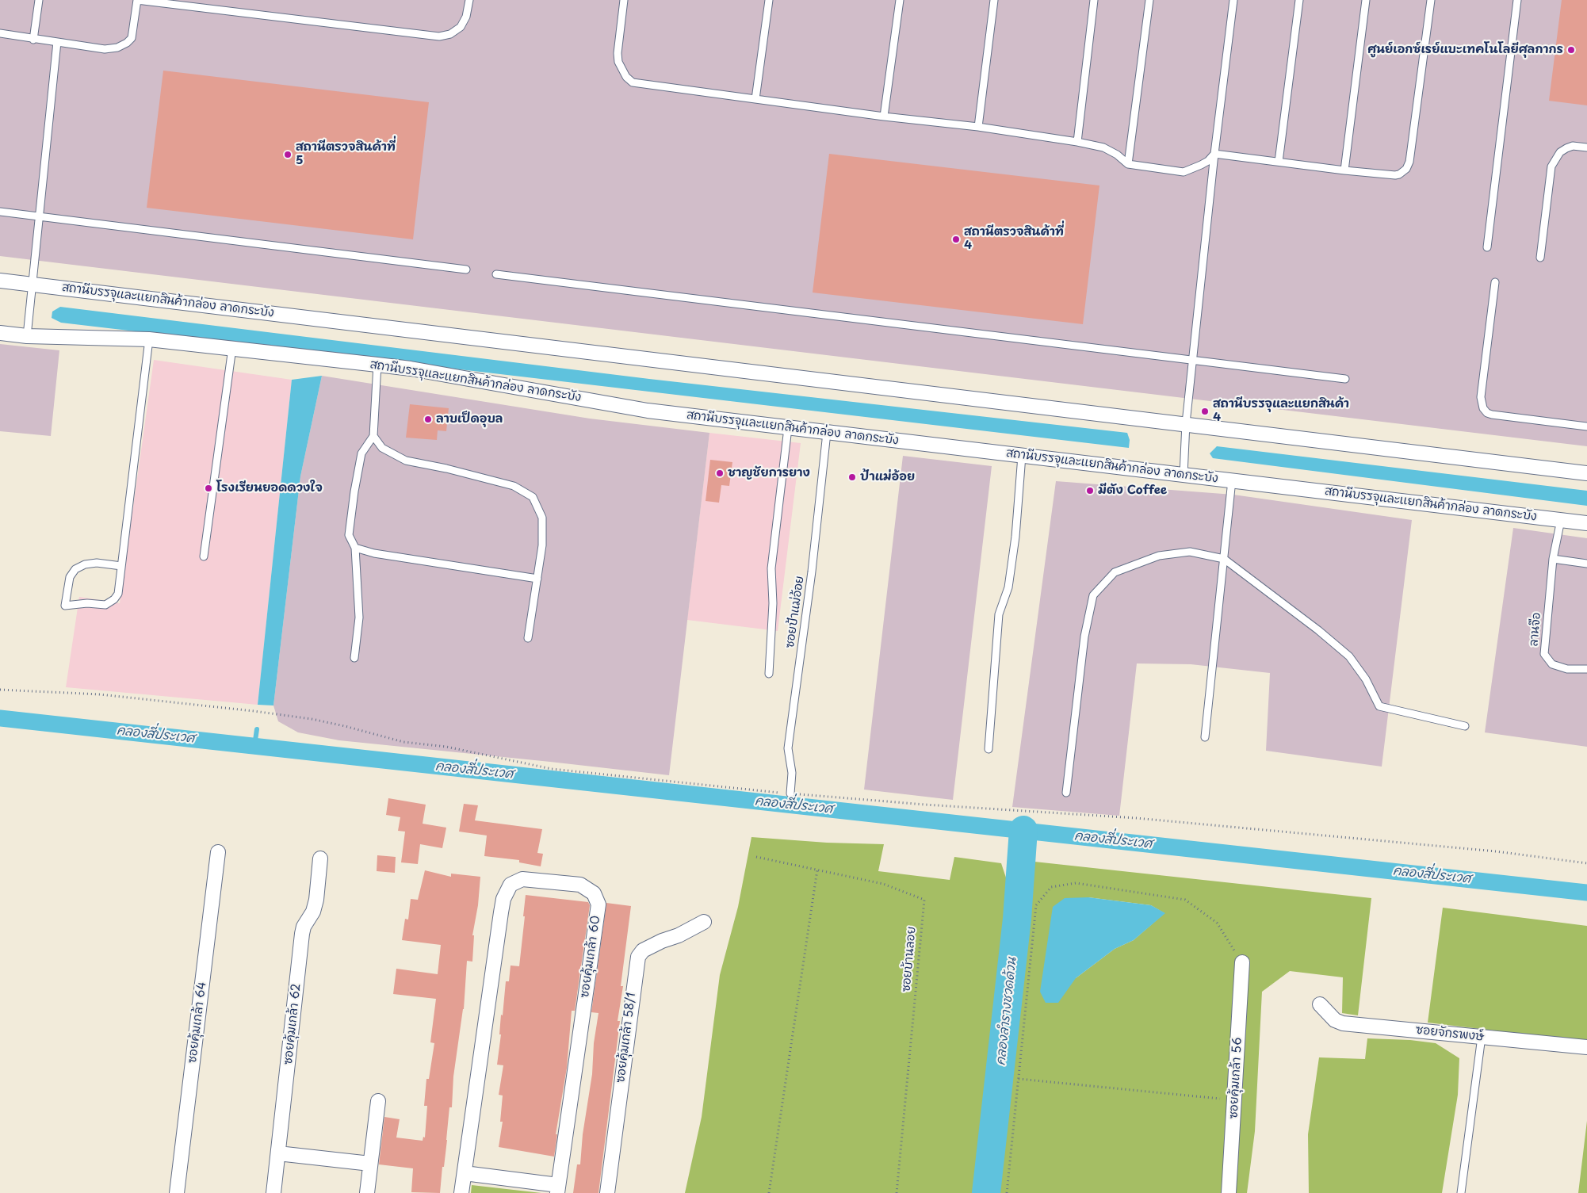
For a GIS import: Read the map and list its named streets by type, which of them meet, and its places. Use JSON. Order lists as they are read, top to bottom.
{
  "streets": {
    "street": [
      "สถานีบรรจุและแยกสินค้ากล่อง ลาดกระบัง",
      "ซอยคุ้มเกล้า 60",
      "ซอยคุ้มเกล้า 64",
      "ซอยคุ้มเกล้า 62",
      "ซอยจักรพงษ์",
      "ซอยคุ้มเกล้า 58/1",
      "ซอยคุ้มเกล้า 56"
    ],
    "lane": ["ซอยป้าแม่อ้อย", "ลานจือ"],
    "path": ["ซอยบ้านลอย"]
  },
  "crossings": [
    ["สถานีบรรจุและแยกสินค้ากล่อง ลาดกระบัง", "ซอยป้าแม่อ้อย"],
    ["สถานีบรรจุและแยกสินค้ากล่อง ลาดกระบัง", "ลานจือ"]
  ],
  "water": ["คลองสี่ประเวศ", "คลองลำรางชวดด้วน"],
  "places": [
    "ศูนย์เอกซ์เรย์แบะเทคโนโลยีศุลกากร",
    "สถานีตรวจสินค้าที่ 5",
    "สถานีตรวจสินค้าที่ 4",
    "สถานีบรรจุและแยกสินค้า 4",
    "ลาบเป็ดอุบล",
    "ชาญชัยการยาง",
    "ป้าแม่อ้อย",
    "โรงเรียนยอดดวงใจ",
    "มีตัง Coffee"
  ]
}
